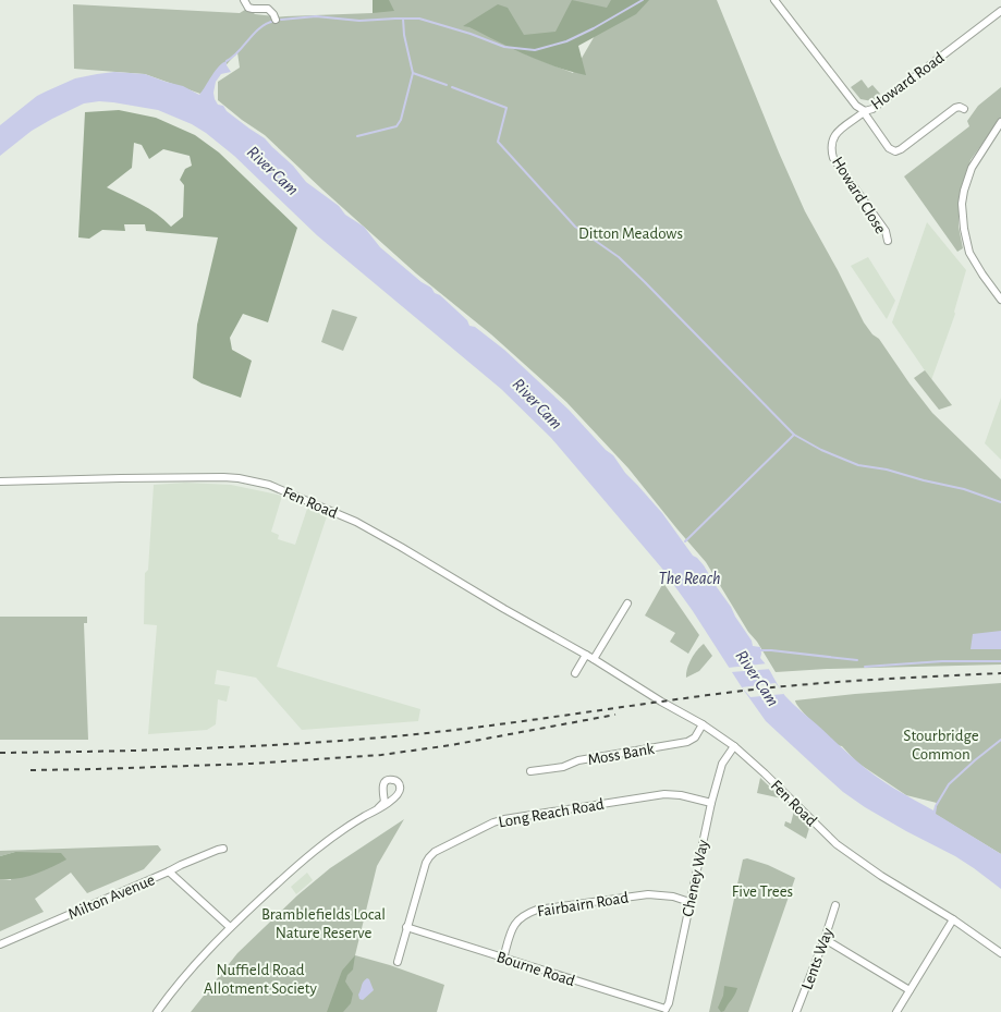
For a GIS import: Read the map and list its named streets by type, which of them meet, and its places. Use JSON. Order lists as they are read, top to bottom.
{
  "streets": {
    "street": [
      "Howard Road",
      "Howard Close",
      "Fen Road",
      "Moss Bank",
      "Long Reach Road",
      "Cheney Way",
      "Milton Avenue",
      "Fairbairn Road",
      "Lents Way",
      "Bourne Road"
    ]
  },
  "crossings": [
    ["Howard Road", "Howard Close"],
    ["Fen Road", "Moss Bank"],
    ["Fen Road", "Cheney Way"],
    ["Long Reach Road", "Cheney Way"],
    ["Long Reach Road", "Bourne Road"],
    ["Cheney Way", "Fairbairn Road"],
    ["Cheney Way", "Bourne Road"],
    ["Fairbairn Road", "Bourne Road"]
  ],
  "water": ["River Cam", "The Reach"],
  "parks": [
    "Ditton Meadows",
    "Stourbridge Common",
    "Five Trees",
    "Bramblefields Local Nature Reserve",
    "Nuffield Road Allotment Society"
  ]
}
